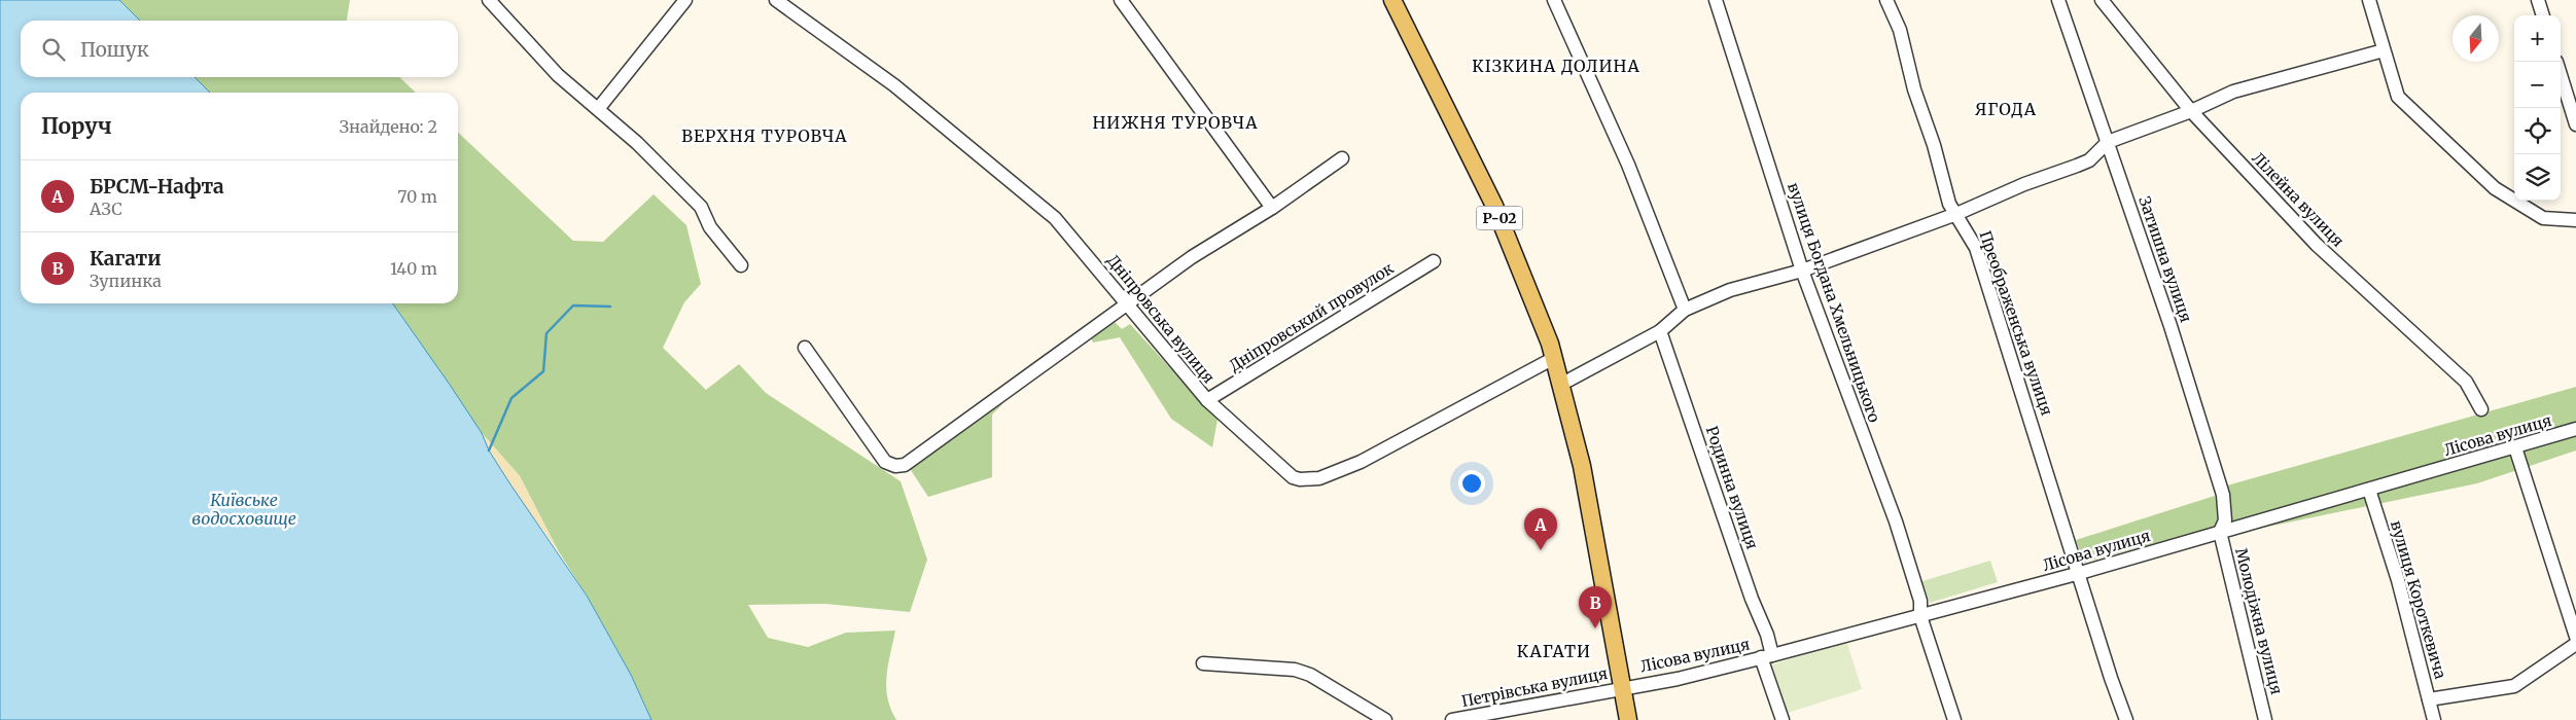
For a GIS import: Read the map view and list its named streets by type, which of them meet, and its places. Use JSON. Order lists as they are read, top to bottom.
{
  "streets": {
    "main road": ["Р-02"],
    "street": [
      "Лілейна вулиця",
      "Затишна вулиця",
      "вулиця Богдана Хмельницького",
      "Дніпровський провулок",
      "Дніпровська вулиця",
      "Преображенська вулиця",
      "Лісова вулиця",
      "Родинна вулиця",
      "вулиця Короткевича",
      "Молодіжна вулиця",
      "Петрівська вулиця"
    ]
  },
  "crossings": [
    ["Р-02", "Дніпровська вулиця"],
    ["Р-02", "Лісова вулиця"],
    ["Р-02", "Петрівська вулиця"],
    ["Затишна вулиця", "Лісова вулиця"],
    ["Затишна вулиця", "Молодіжна вулиця"],
    ["вулиця Богдана Хмельницького", "Лісова вулиця"],
    ["Дніпровський провулок", "Дніпровська вулиця"],
    ["Преображенська вулиця", "Лісова вулиця"],
    ["Лісова вулиця", "Родинна вулиця"],
    ["Лісова вулиця", "вулиця Короткевича"],
    ["Лісова вулиця", "Молодіжна вулиця"],
    ["Лісова вулиця", "Петрівська вулиця"]
  ],
  "districts": [
    "КІЗКИНА ДОЛИНА",
    "ЯГОДА",
    "НИЖНЯ ТУРОВЧА",
    "ВЕРХНЯ ТУРОВЧА",
    "КАГАТИ"
  ],
  "water": ["Київське водосховище"],
  "north": "bottom",
  "page": {
    "map_buttons": ["+", "−"],
    "search": "Пошук",
    "heading": ["Поруч", "Знайдено: 2"],
    "list": [
      {
        "mark": "A",
        "name": "БРСМ-Нафта",
        "note": "АЗС",
        "value": "70 m"
      },
      {
        "mark": "B",
        "name": "Кагати",
        "note": "Зупинка",
        "value": "140 m"
      }
    ],
    "pins": ["A", "B"]
  }
}
